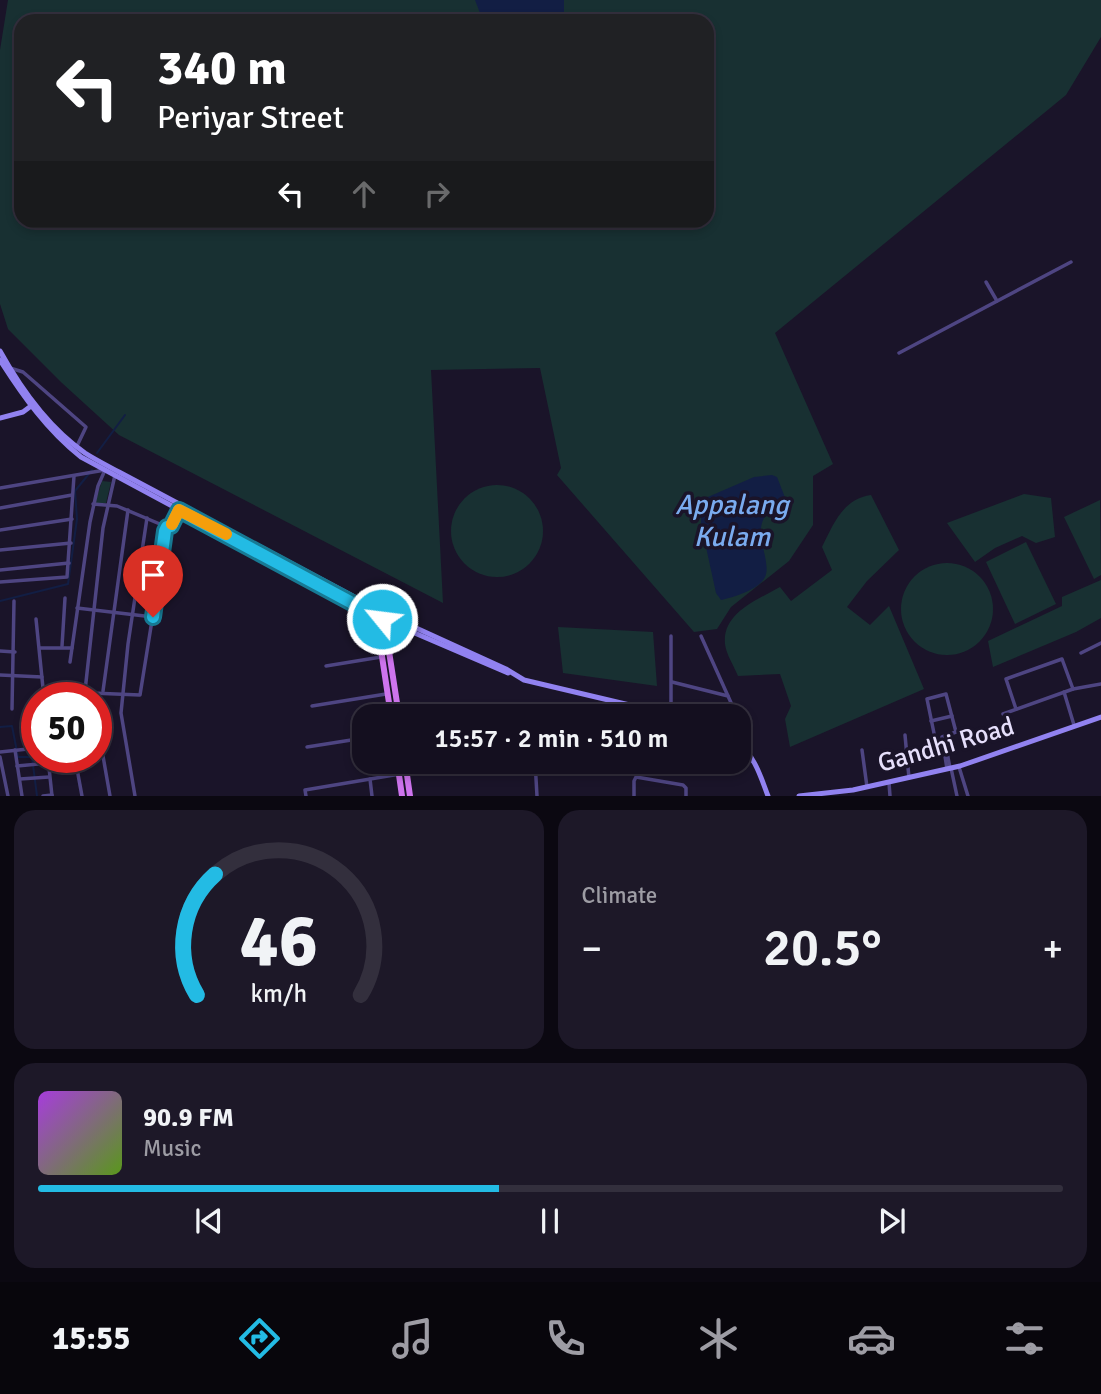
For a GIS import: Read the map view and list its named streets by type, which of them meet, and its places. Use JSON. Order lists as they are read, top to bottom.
{
  "streets": {
    "main road": ["Gandhi Road"]
  },
  "water": ["Appalang Kulam"],
  "page": {
    "turn": ["340 m", "Periyar Street"],
    "limit": "50",
    "trip": "15:57 · 2 min · 510 m",
    "tile": "Climate",
    "heat": ["−", "20.5°", "+"],
    "song": ["90.9 FM", "Music"],
    "tabs": "15:55",
    "gauge": ["46", "km/h"]
  }
}
